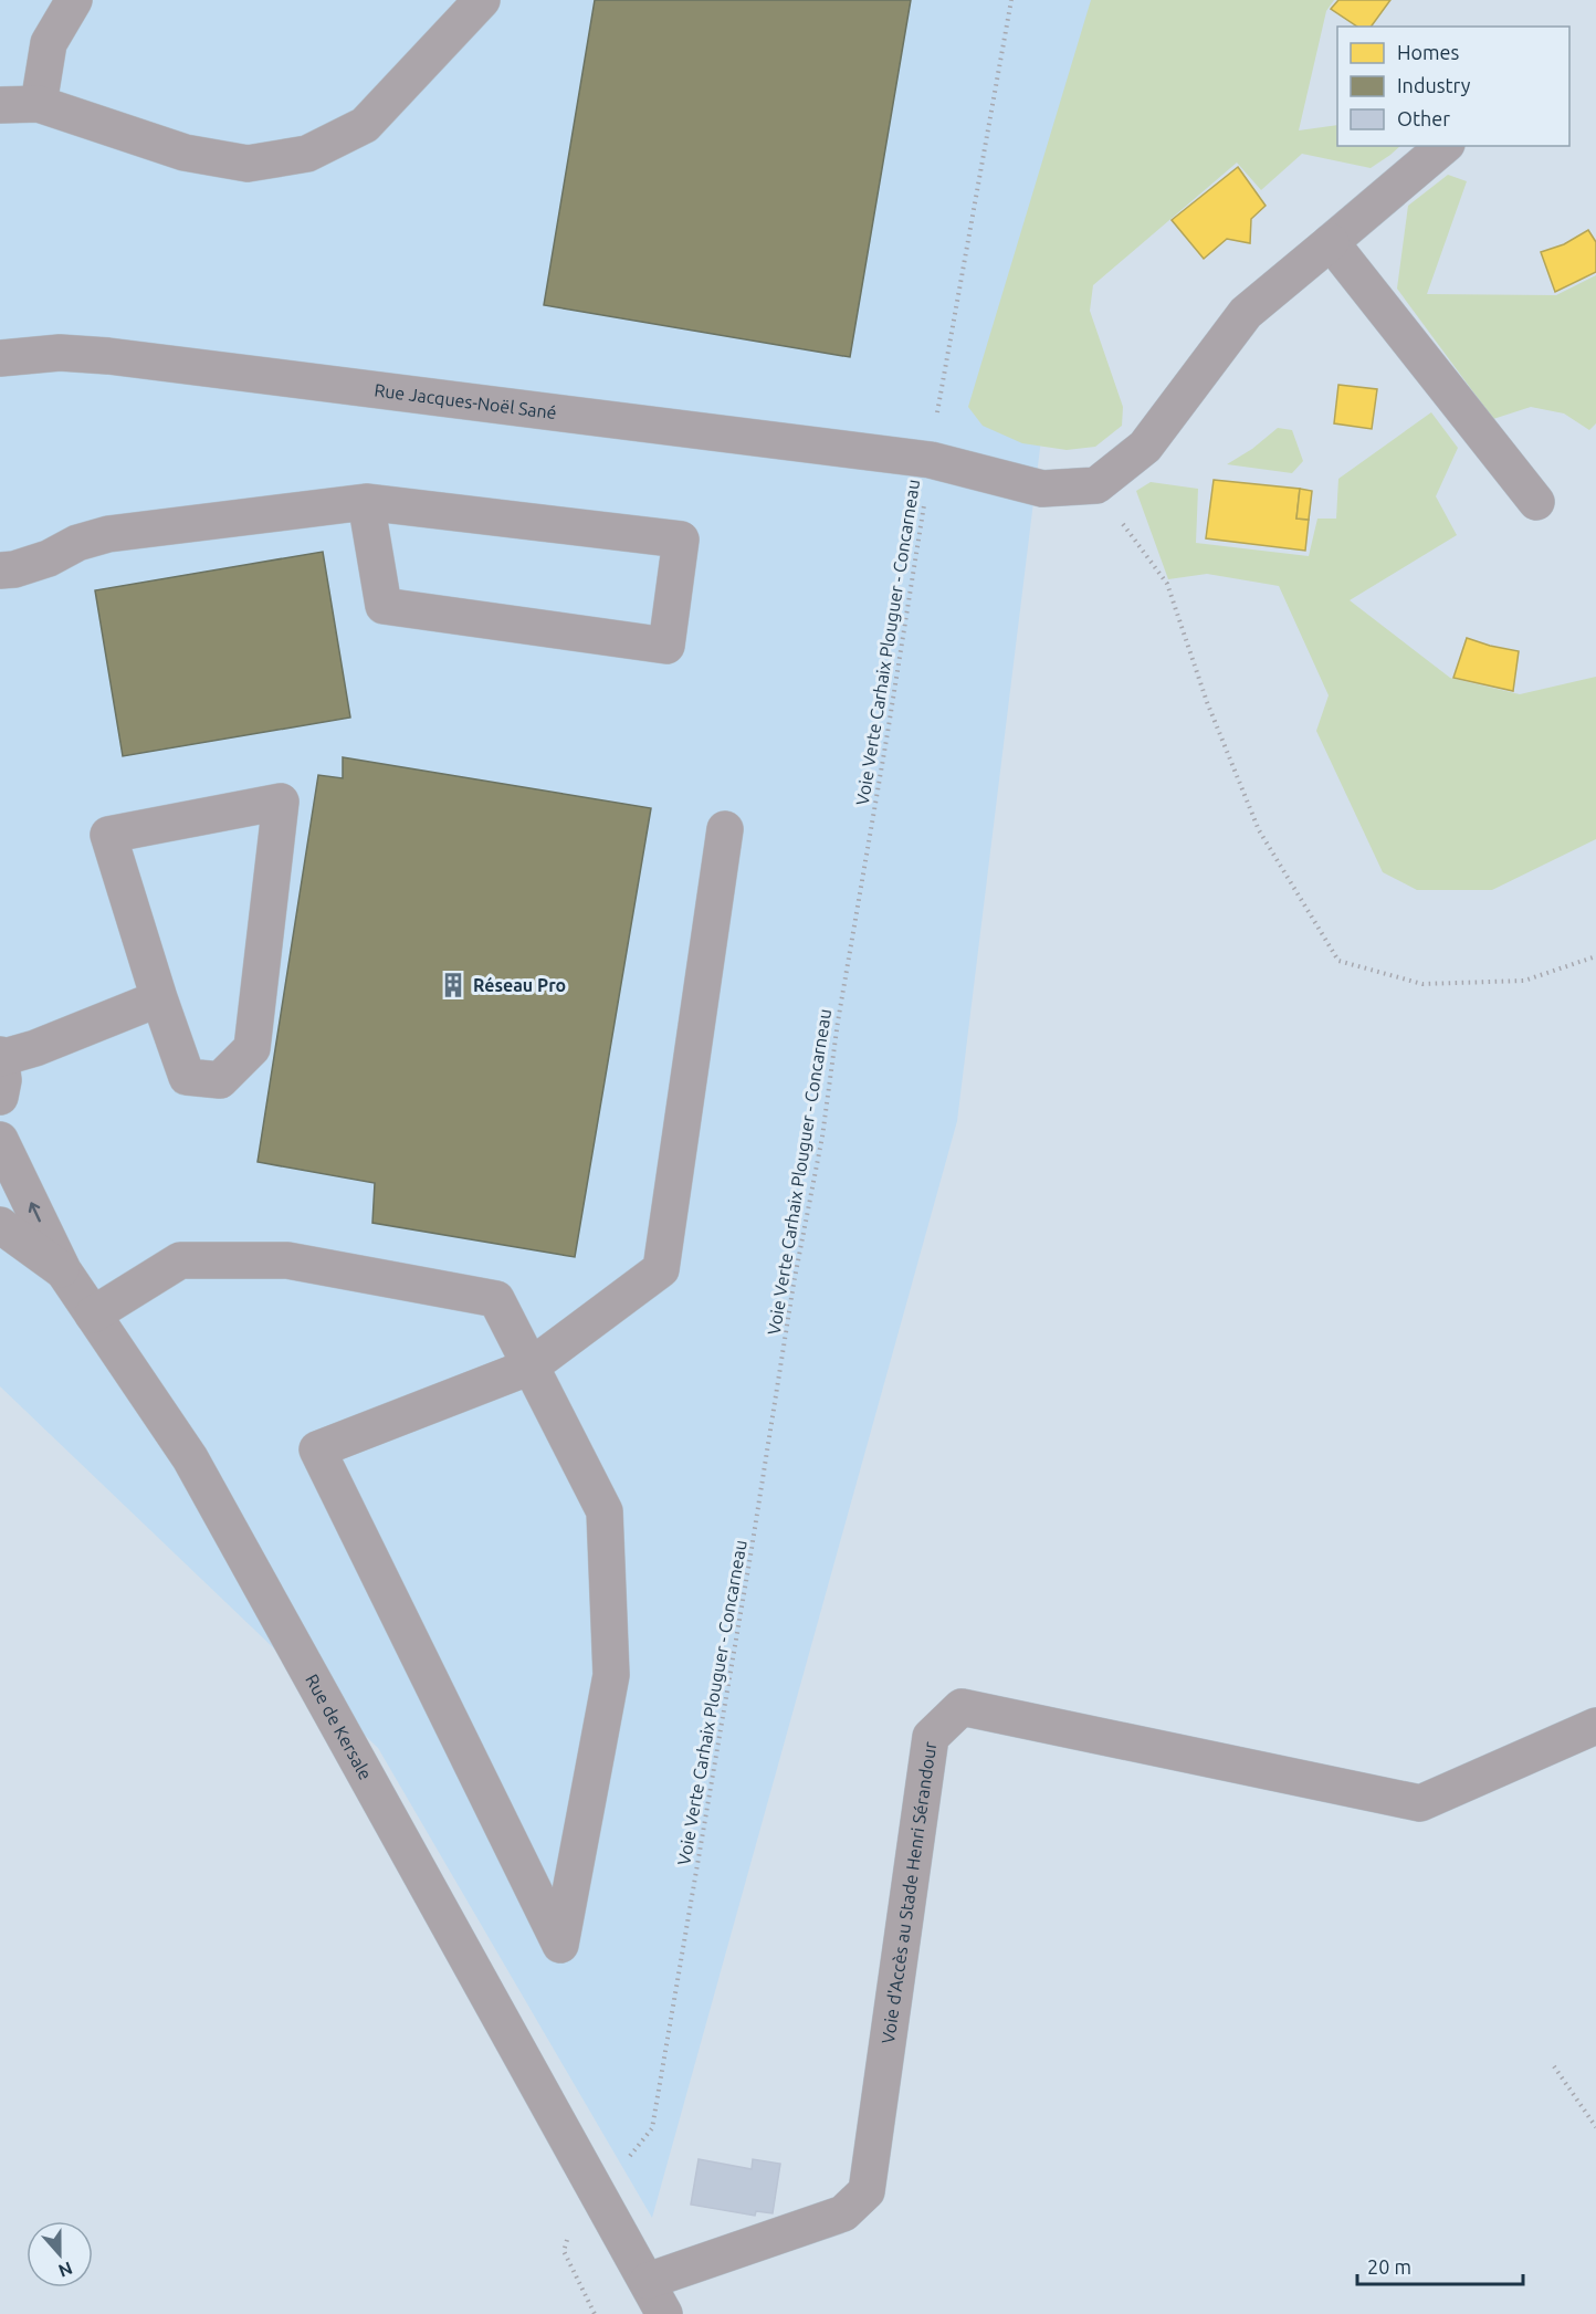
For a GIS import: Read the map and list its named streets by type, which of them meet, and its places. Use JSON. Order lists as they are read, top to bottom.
{
  "streets": {
    "street": ["Rue Jacques-Noël Sané", "Rue de Kersale", "Voie d'Accès au Stade Henri Sérandour"],
    "path": ["Voie Verte Carhaix Plouguer - Concarneau"]
  },
  "crossings": [
    ["Rue Jacques-Noël Sané", "Voie Verte Carhaix Plouguer - Concarneau"],
    ["Voie Verte Carhaix Plouguer - Concarneau", "Rue de Kersale"],
    ["Rue de Kersale", "Voie d'Accès au Stade Henri Sérandour"]
  ],
  "places": {
    "building": ["Réseau Pro"]
  },
  "legend": ["Homes", "Industry", "Other"],
  "scale_bar": "20 m",
  "north": "bottom"
}
